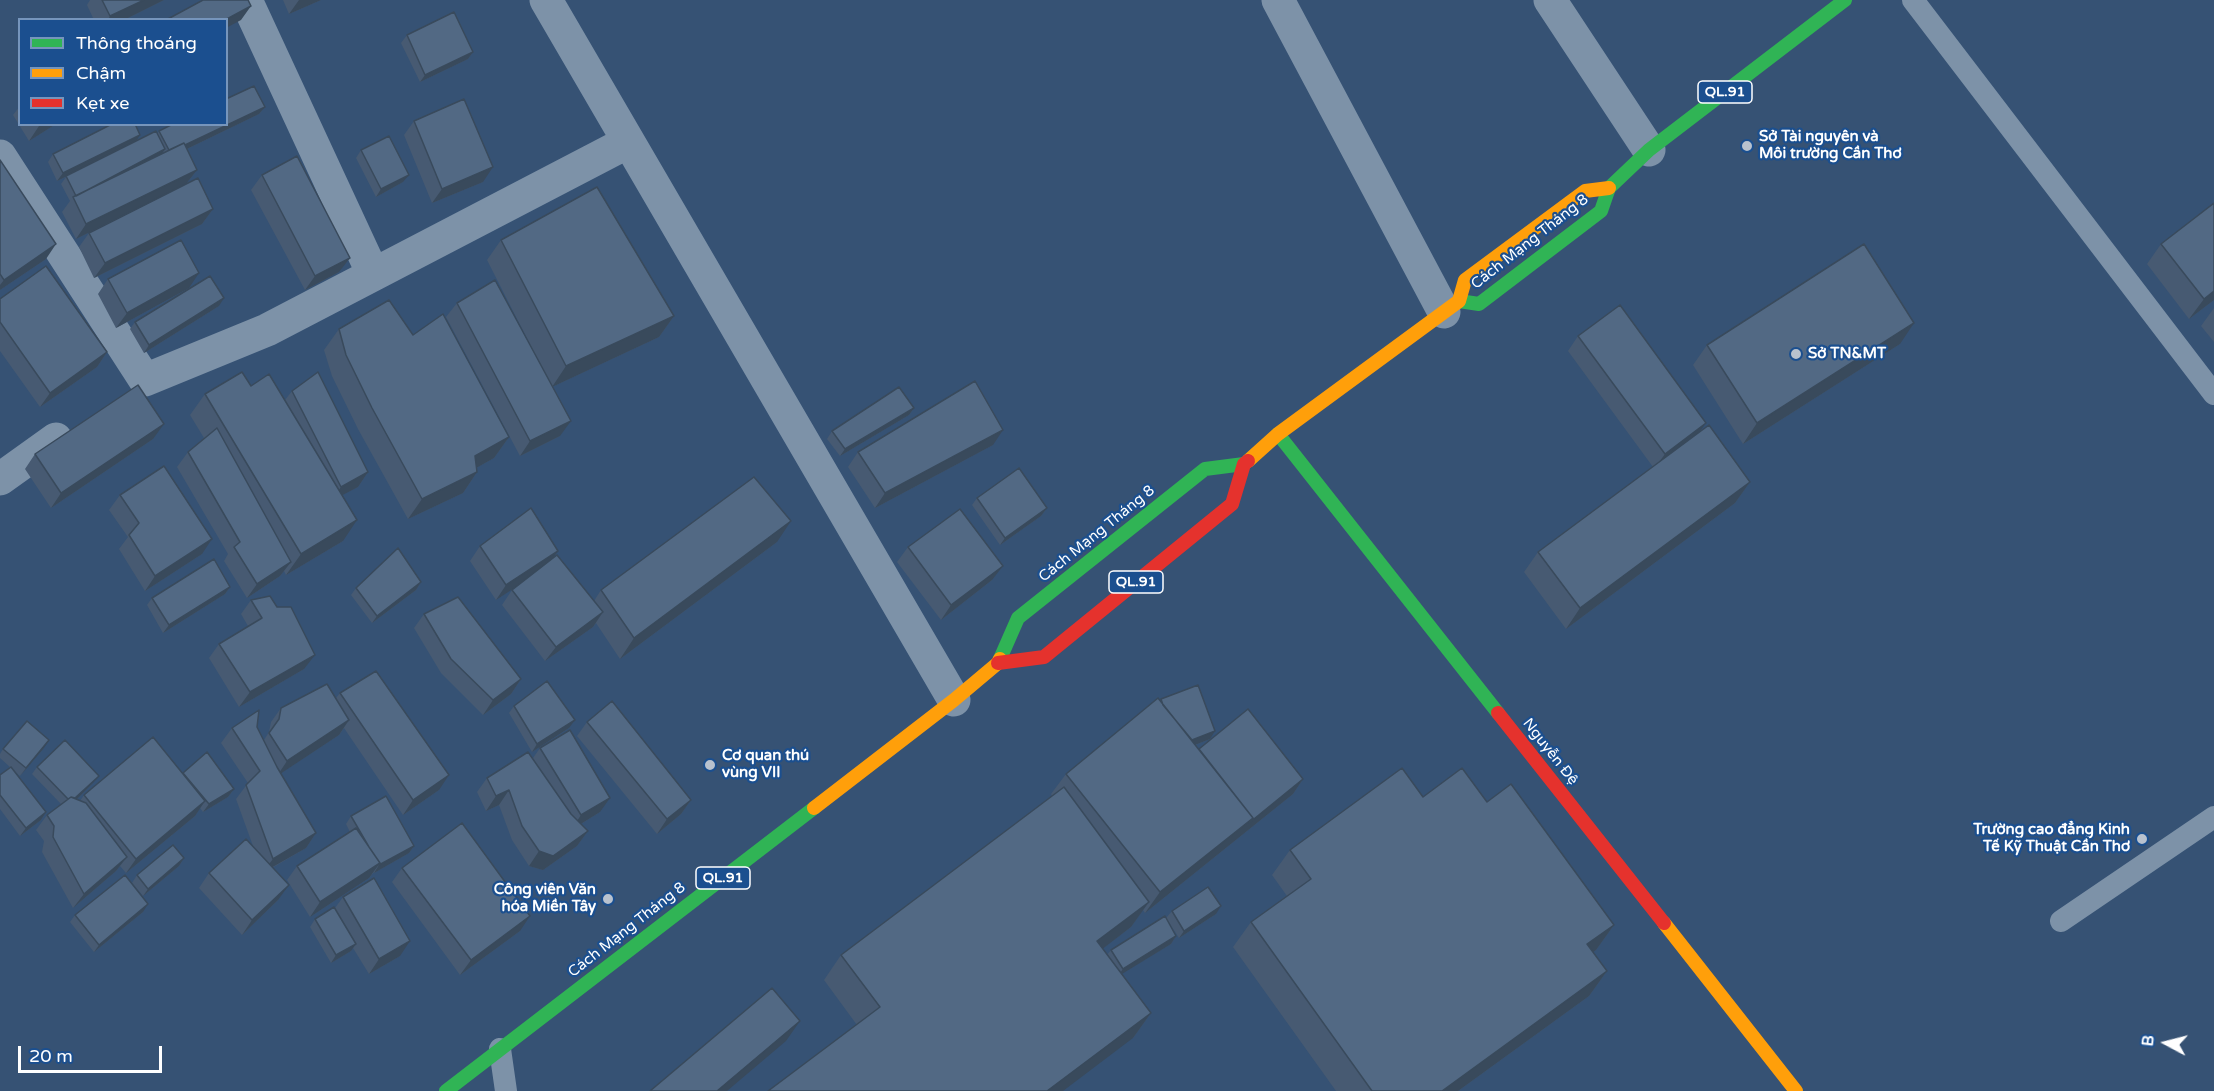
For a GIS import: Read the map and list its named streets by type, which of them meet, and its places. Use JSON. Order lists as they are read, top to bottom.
{
  "streets": {
    "main road": ["QL.91", "Cách Mạng Tháng 8", "Nguyễn Đệ"]
  },
  "crossings": [
    ["QL.91", "Cách Mạng Tháng 8"],
    ["Cách Mạng Tháng 8", "Nguyễn Đệ"]
  ],
  "places": [
    "Sở Tài nguyên và Môi trường Cần Thơ",
    "Sở TN&MT",
    "Cơ quan thú vùng VII",
    "Trường cao đẳng Kinh Tế Kỹ Thuật Cần Thơ",
    "Công viên Văn hóa Miền Tây"
  ],
  "legend": ["Thông thoáng", "Chậm", "Kẹt xe"],
  "scale_bar": "20 m",
  "north": "left"
}
